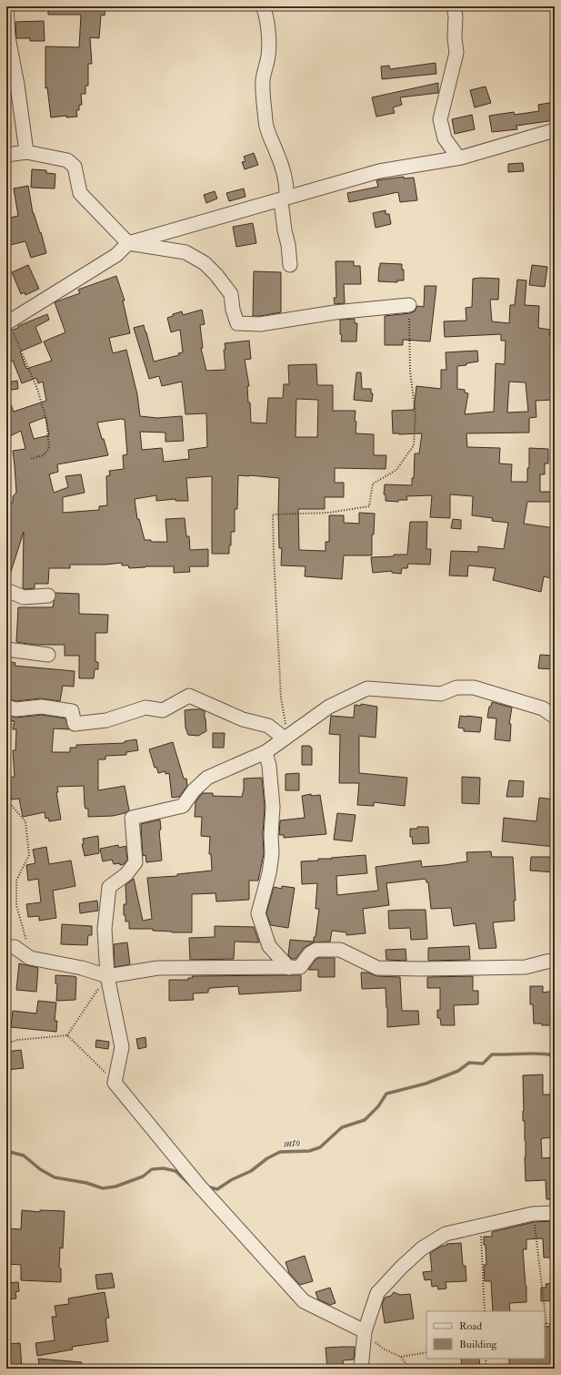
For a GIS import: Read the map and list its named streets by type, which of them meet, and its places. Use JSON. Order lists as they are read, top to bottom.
{
  "water": ["mto"],
  "legend": ["Road", "Building"]
}
